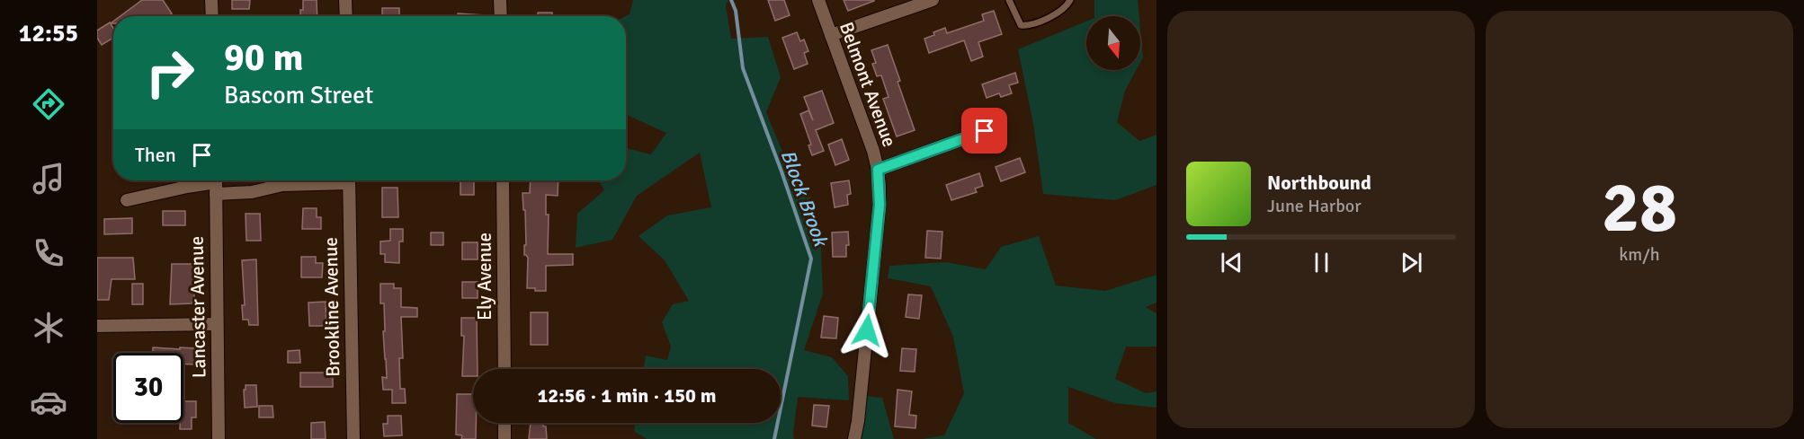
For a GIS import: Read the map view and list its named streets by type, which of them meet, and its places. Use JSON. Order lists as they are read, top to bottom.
{
  "streets": {
    "street": [
      "Belmont Avenue",
      "Ely Avenue",
      "Lancaster Avenue",
      "Brookline Avenue"
    ]
  },
  "water": ["Block Brook"],
  "north": "bottom",
  "page": {
    "tabs": "12:55",
    "tile": ["28", "km/h"],
    "turn": ["90 m", "Bascom Street"],
    "then": "Then",
    "song": ["Northbound", "June Harbor"],
    "limit": "30",
    "trip": "12:56 · 1 min · 150 m"
  }
}
